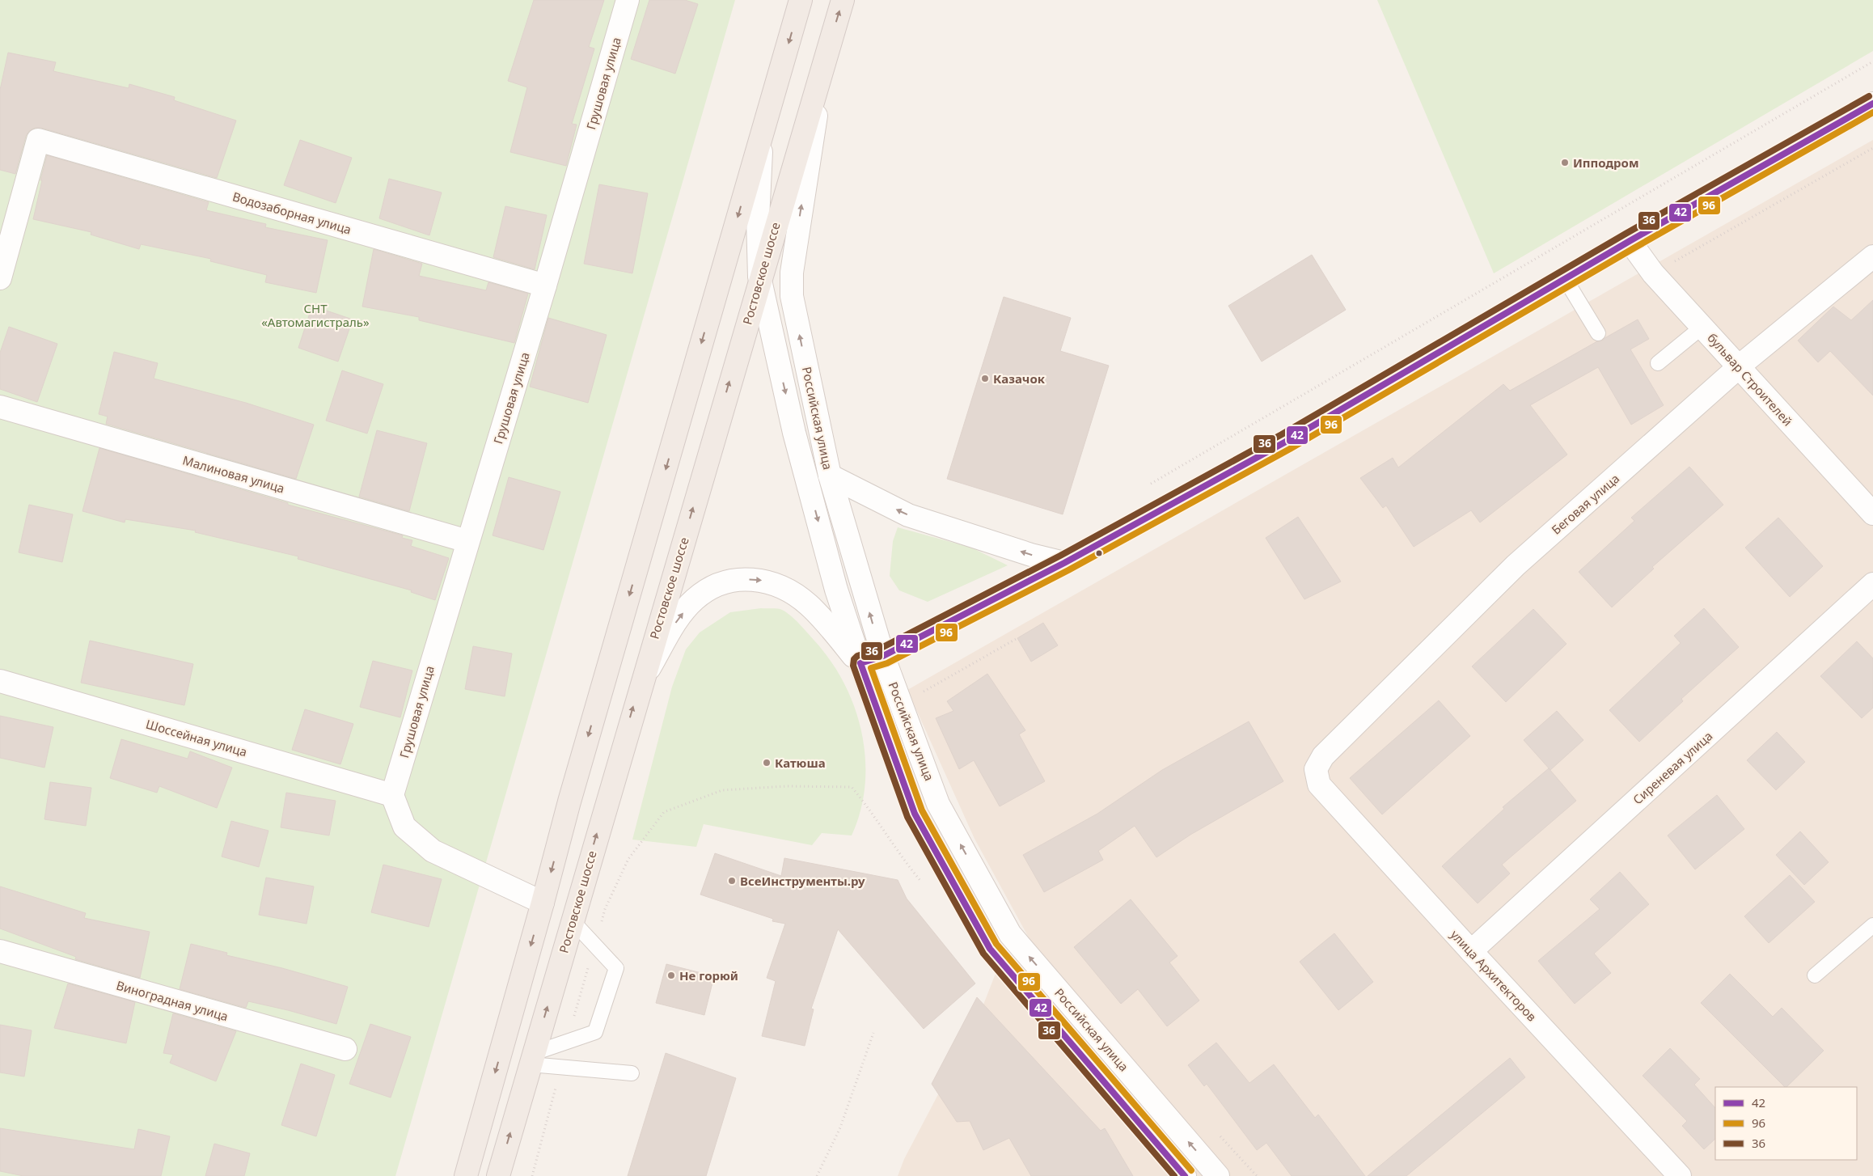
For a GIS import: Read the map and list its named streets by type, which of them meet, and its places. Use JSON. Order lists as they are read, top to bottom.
{
  "streets": {
    "highway": ["Ростовское шоссе"],
    "street": [
      "Грушовая улица",
      "Водозаборная улица",
      "бульвар Строителей",
      "Российская улица",
      "Малиновая улица",
      "Беговая улица",
      "Шоссейная улица",
      "Сиреневая улица",
      "улица Архитекторов",
      "Виноградная улица"
    ]
  },
  "crossings": [
    ["Грушовая улица", "Водозаборная улица"],
    ["Грушовая улица", "Малиновая улица"],
    ["Грушовая улица", "Шоссейная улица"],
    ["Ростовское шоссе", "Российская улица"],
    ["бульвар Строителей", "Беговая улица"],
    ["Беговая улица", "улица Архитекторов"],
    ["Сиреневая улица", "улица Архитекторов"]
  ],
  "parks": ["СНТ «Автомагистраль»"],
  "places": [
    "Ипподром",
    "Казачок",
    "Катюша",
    "ВсеИнструменты.ру",
    "Не горюй"
  ],
  "lines": ["transit line 36", "transit line 42", "transit line 96"],
  "legend": ["42", "96", "36"]
}
